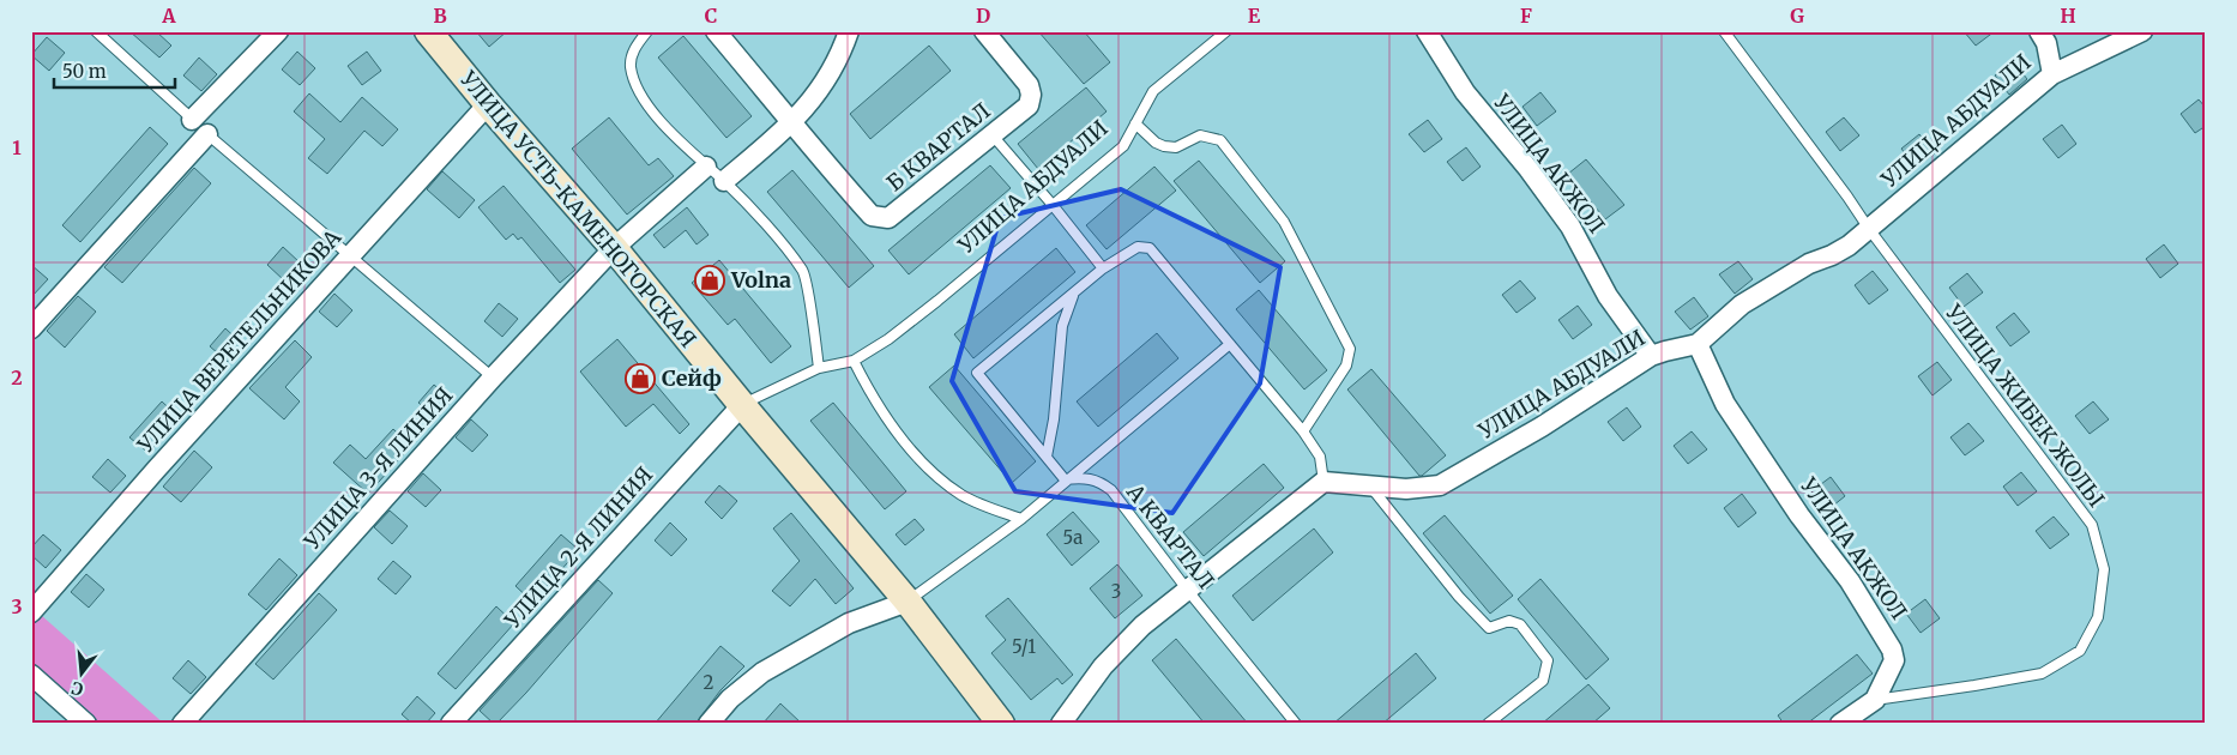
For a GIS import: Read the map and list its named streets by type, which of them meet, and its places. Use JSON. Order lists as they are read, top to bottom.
{
  "streets": {
    "street": [
      "УЛИЦА АБДУАЛИ",
      "Б КВАРТАЛ",
      "УЛИЦА АКЖОЛ",
      "УЛИЦА УСТЬ-КАМЕНОГОРСКАЯ",
      "УЛИЦА ВЕРЕТЕЛЬНИКОВА",
      "УЛИЦА 3-Я ЛИНИЯ",
      "УЛИЦА 2-Я ЛИНИЯ"
    ],
    "lane": ["УЛИЦА ЖИБЕК ЖОЛЫ", "А КВАРТАЛ"]
  },
  "crossings": [
    ["УЛИЦА АБДУАЛИ", "УЛИЦА АКЖОЛ"],
    ["УЛИЦА АБДУАЛИ", "УЛИЦА ЖИБЕК ЖОЛЫ"],
    ["УЛИЦА АКЖОЛ", "УЛИЦА ЖИБЕК ЖОЛЫ"],
    ["УЛИЦА УСТЬ-КАМЕНОГОРСКАЯ", "УЛИЦА ВЕРЕТЕЛЬНИКОВА"],
    ["УЛИЦА УСТЬ-КАМЕНОГОРСКАЯ", "УЛИЦА 3-Я ЛИНИЯ"],
    ["УЛИЦА УСТЬ-КАМЕНОГОРСКАЯ", "УЛИЦА 2-Я ЛИНИЯ"]
  ],
  "places": {
    "shop": ["Volna", "Сейф"]
  },
  "house_numbers": [
    "5а",
    "3",
    "5/1",
    "2"
  ],
  "scale_bar": "50 m",
  "north": "bottom",
  "grid": {
    "columns": [
      "A",
      "B",
      "C",
      "D",
      "E",
      "F",
      "G",
      "H"
    ],
    "rows": ["1", "2", "3"]
  }
}
